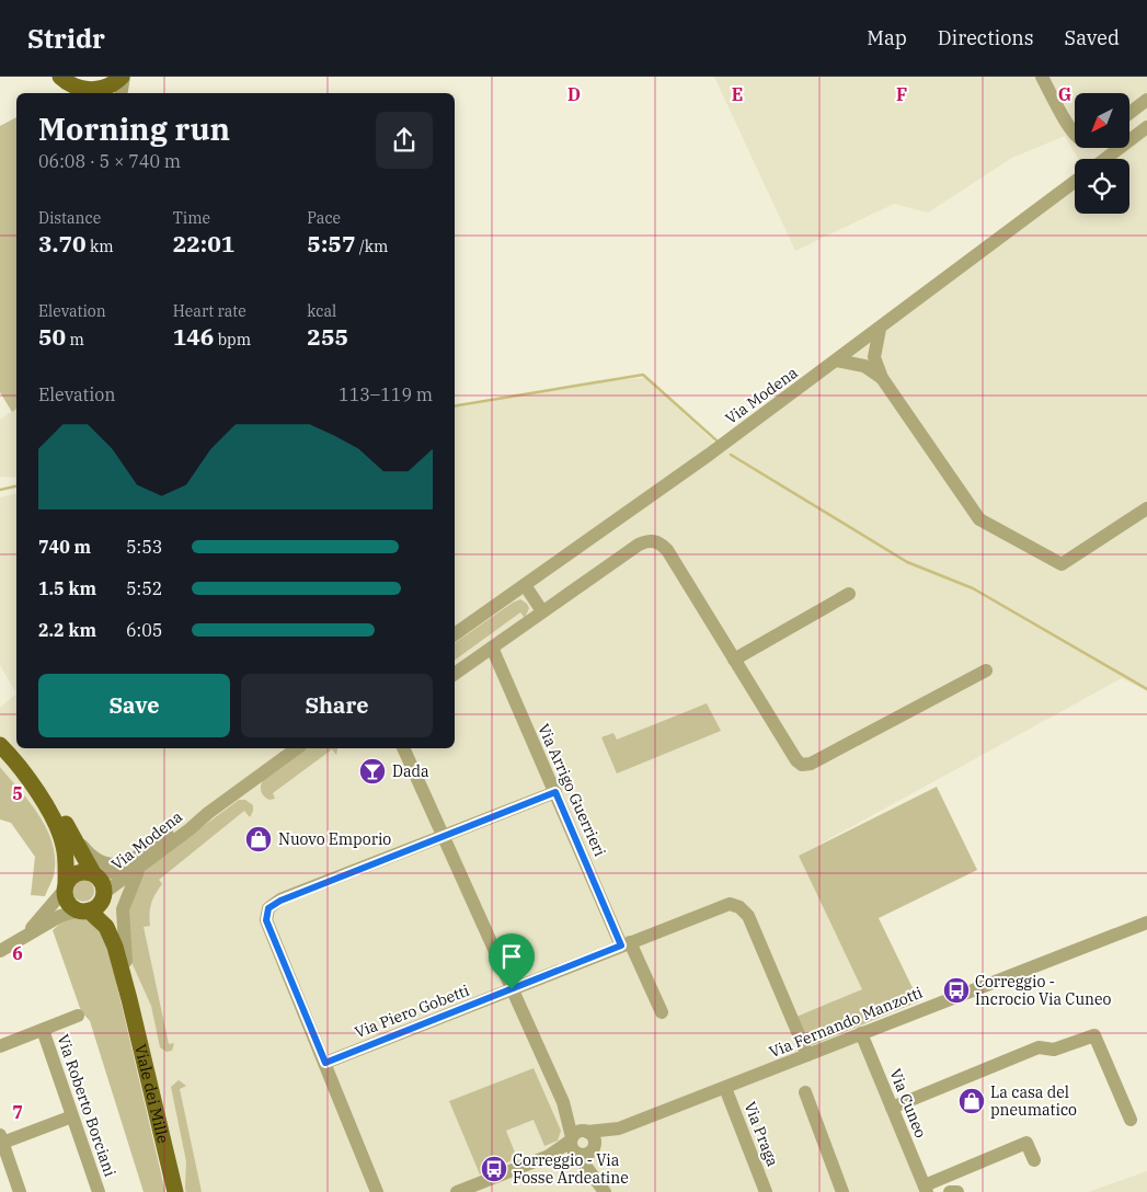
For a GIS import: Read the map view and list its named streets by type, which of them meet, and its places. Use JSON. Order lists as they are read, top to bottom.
{
  "streets": {
    "main road": ["Viale dei Mille"],
    "street": [
      "Via Modena",
      "Via Arrigo Guerrieri",
      "Via Piero Gobetti",
      "Via Fernando Manzotti",
      "Via Cuneo",
      "Via Roberto Borciani",
      "Via Praga"
    ]
  },
  "crossings": [
    ["Via Modena", "Viale dei Mille"],
    ["Via Arrigo Guerrieri", "Via Piero Gobetti"],
    ["Via Piero Gobetti", "Via Fernando Manzotti"],
    ["Via Fernando Manzotti", "Via Cuneo"],
    ["Via Fernando Manzotti", "Via Praga"]
  ],
  "places": {
    "bar": ["Dada"],
    "shop": ["Nuovo Emporio", "La casa del pneumatico"],
    "bus stop": ["Correggio - Incrocio Via Cuneo", "Correggio - Via Fosse Ardeatine"]
  },
  "north": "bottom left",
  "page": {
    "header": "Stridr",
    "nav": ["Map", "Directions", "Saved"],
    "heading": ["Morning run", "06:08 · 5 × 740 m"],
    "stats": [
      ["Distance", "3.70 km"],
      ["Time", "22:01"],
      ["Pace", "5:57 /km"],
      ["Elevation", "50 m"],
      ["Heart rate", "146 bpm"],
      ["kcal", "255"]
    ],
    "chart": ["Elevation", "113–119 m"],
    "list": [
      {
        "name": "740 m",
        "note": "5:53"
      },
      {
        "name": "1.5 km",
        "note": "5:52"
      },
      {
        "name": "2.2 km",
        "note": "6:05"
      }
    ],
    "buttons": ["Save", "Share"]
  },
  "grid": {
    "columns": [
      "D",
      "E",
      "F",
      "G"
    ],
    "rows": ["5", "6", "7"]
  }
}
